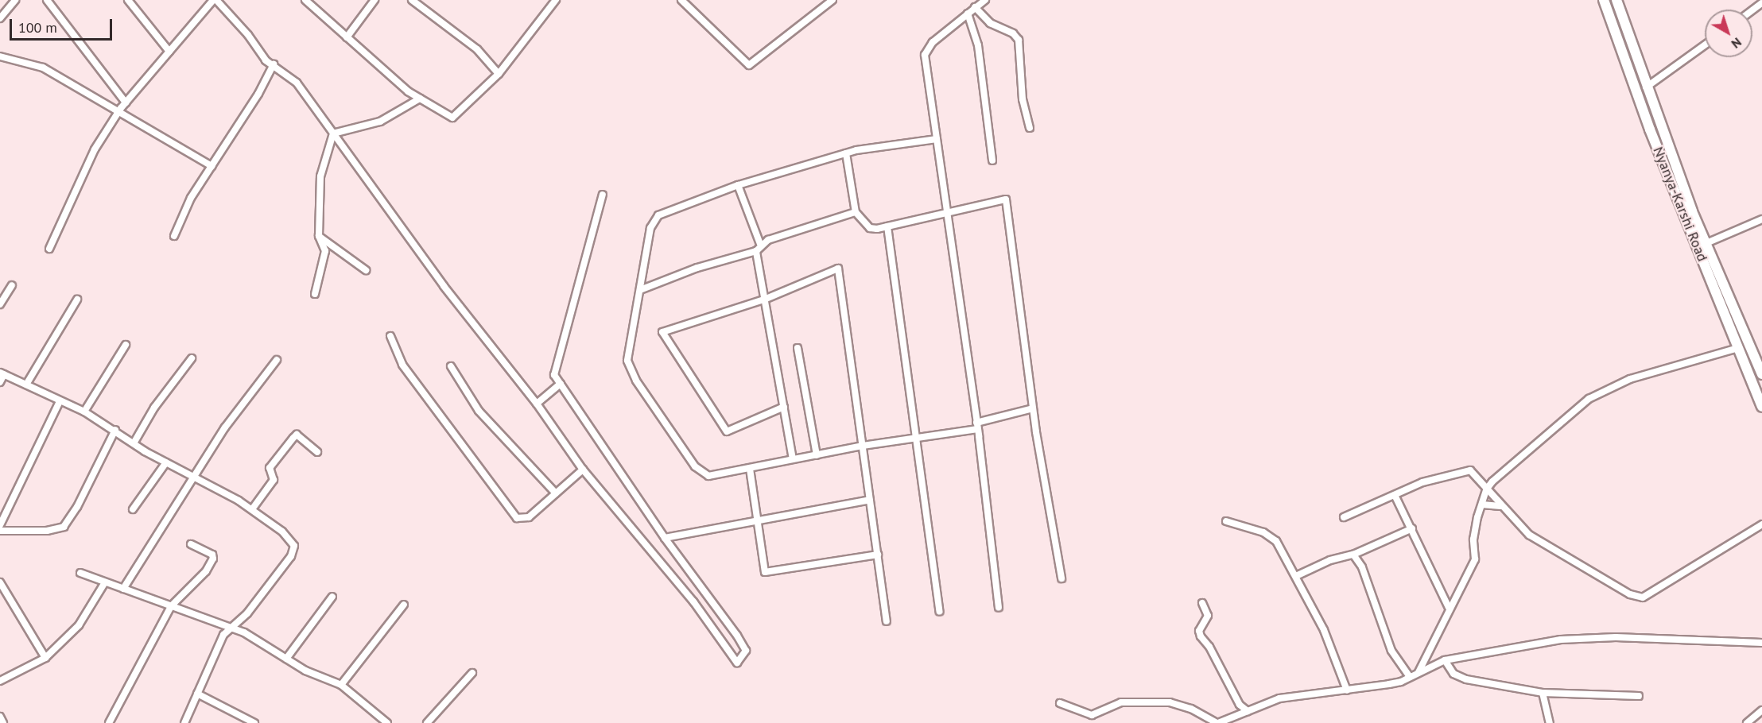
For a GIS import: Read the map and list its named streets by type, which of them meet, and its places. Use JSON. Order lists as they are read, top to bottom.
{
  "streets": {
    "main road": ["Nyanya-Karshi Road"]
  },
  "scale_bar": "100 m",
  "north": "bottom right"
}
